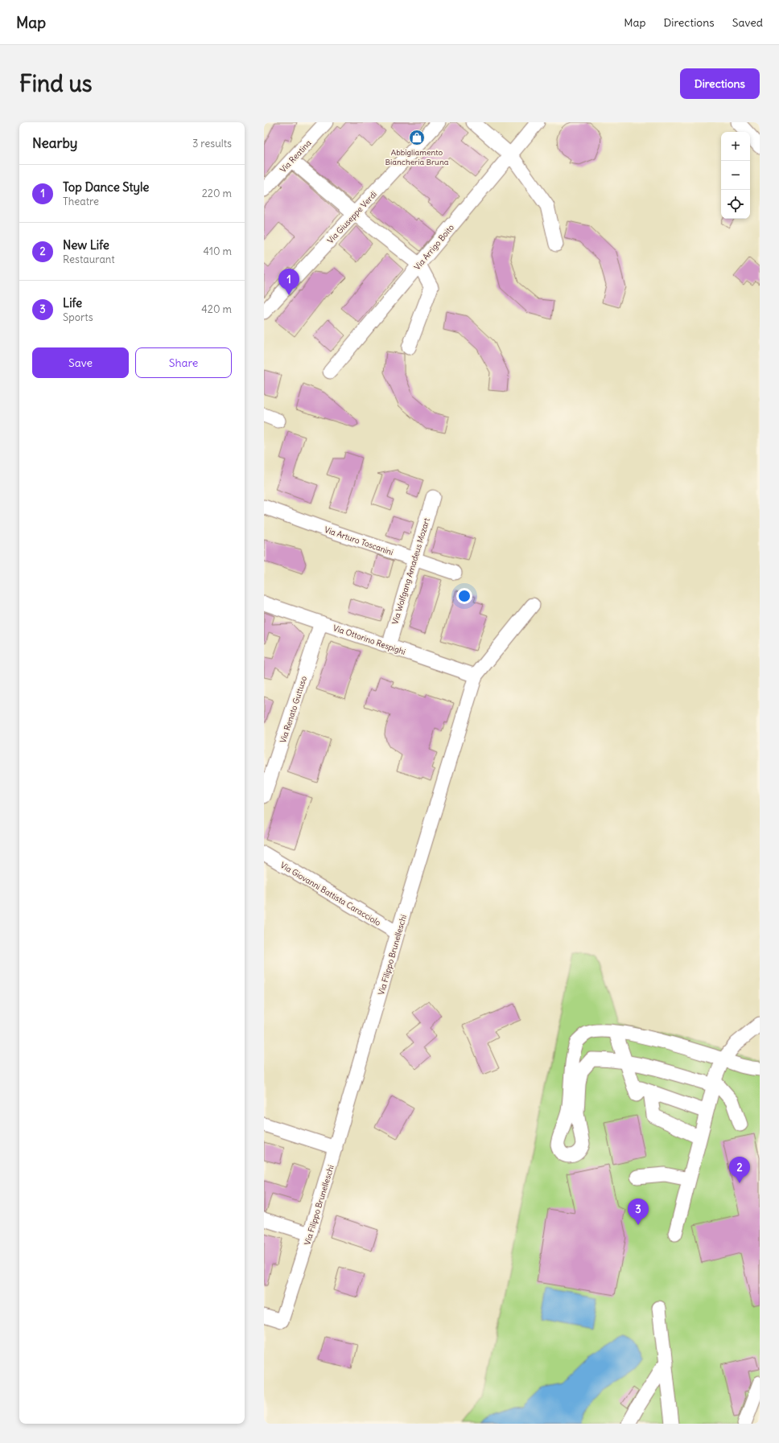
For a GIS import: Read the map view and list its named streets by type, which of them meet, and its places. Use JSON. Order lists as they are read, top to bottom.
{
  "streets": {
    "street": [
      "Via Reatina",
      "Via Giuseppe Verdi",
      "Via Arrigo Boito",
      "Via Arturo Toscanini",
      "Via Wolfgang Amadeus Mozart",
      "Via Ottorino Respighi",
      "Via Renato Guttuso",
      "Via Giovanni Battista Caracciolo",
      "Via Filippo Brunelleschi"
    ]
  },
  "crossings": [
    ["Via Arturo Toscanini", "Via Wolfgang Amadeus Mozart"],
    ["Via Wolfgang Amadeus Mozart", "Via Ottorino Respighi"],
    ["Via Ottorino Respighi", "Via Renato Guttuso"],
    ["Via Ottorino Respighi", "Via Filippo Brunelleschi"],
    ["Via Giovanni Battista Caracciolo", "Via Filippo Brunelleschi"]
  ],
  "places": {
    "shop": ["Abbigliamento Biancheria Bruna"]
  },
  "page": {
    "header": "Map",
    "nav": ["Map", "Directions", "Saved"],
    "buttons": [
      "Directions",
      ["Save", "Share"]
    ],
    "title": "Find us",
    "heading": ["Nearby", "3 results"],
    "map_buttons": ["+", "−"],
    "list": [
      {
        "mark": "1",
        "name": "Top Dance Style",
        "note": "Theatre",
        "value": "220 m"
      },
      {
        "mark": "2",
        "name": "New Life",
        "note": "Restaurant",
        "value": "410 m"
      },
      {
        "mark": "3",
        "name": "Life",
        "note": "Sports",
        "value": "420 m"
      }
    ],
    "pins": ["1", "2", "3"]
  }
}
